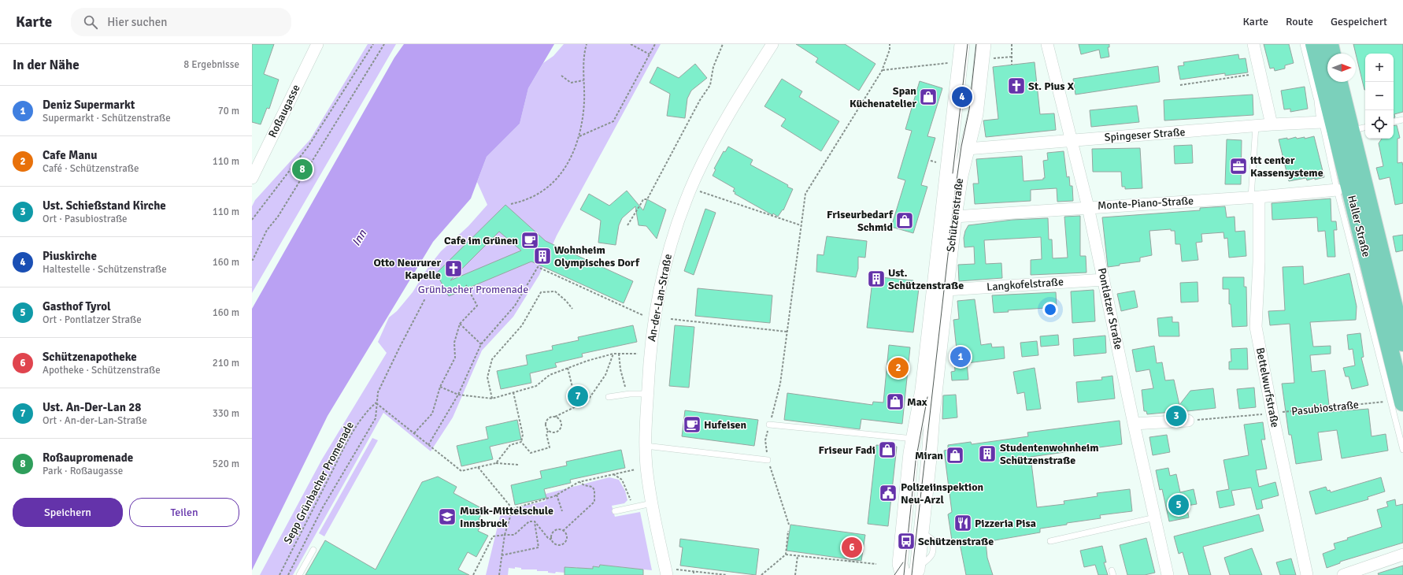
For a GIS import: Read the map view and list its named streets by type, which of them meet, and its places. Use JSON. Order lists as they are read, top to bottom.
{
  "streets": {
    "main road": ["Haller Straße"],
    "street": [
      "Roßaugasse",
      "Spingeser Straße",
      "Monte-Piano-Straße",
      "Schützenstraße",
      "Langkofelstraße",
      "An-der-Lan-Straße",
      "Pontlatzer Straße",
      "Bettelwurfstraße"
    ],
    "path": ["Pasubiostraße", "Sepp Grünbacher Promenade"]
  },
  "crossings": [
    ["Spingeser Straße", "Schützenstraße"],
    ["Spingeser Straße", "Pontlatzer Straße"],
    ["Monte-Piano-Straße", "Schützenstraße"],
    ["Monte-Piano-Straße", "Pontlatzer Straße"],
    ["Monte-Piano-Straße", "Bettelwurfstraße"],
    ["Schützenstraße", "Langkofelstraße"],
    ["Langkofelstraße", "Pontlatzer Straße"],
    ["Bettelwurfstraße", "Pasubiostraße"]
  ],
  "water": ["Inn"],
  "parks": ["Grünbacher Promenade"],
  "places": {
    "church": ["St. Pius X", "Otto Neururer Kapelle"],
    "shop": [
      "Span Küchenatelier",
      "Friseurbedarf Schmid",
      "Max",
      "Friseur Fadi",
      "Miran"
    ],
    "office": ["itt center Kassensysteme"],
    "cafe": ["Cafe im Grünen", "Hufeisen"],
    "building": ["Wohnheim Olympisches Dorf", "Ust. Schützenstraße", "Studentenwohnheim Schützenstraße"],
    "public building": ["Polizeiinspektion Neu-Arzl"],
    "school or university": ["Musik-Mittelschule Innsbruck"],
    "restaurant": ["Pizzeria Pisa"],
    "bus stop": ["Schützenstraße"]
  },
  "north": "right",
  "page": {
    "header": "Karte",
    "search": "Hier suchen",
    "nav": ["Karte", "Route", "Gespeichert"],
    "heading": ["In der Nähe", "8 Ergebnisse"],
    "map_buttons": ["+", "−"],
    "list": [
      {
        "mark": "1",
        "name": "Deniz Supermarkt",
        "note": "Supermarkt · Schützenstraße",
        "value": "70 m"
      },
      {
        "mark": "2",
        "name": "Cafe Manu",
        "note": "Café · Schützenstraße",
        "value": "110 m"
      },
      {
        "mark": "3",
        "name": "Ust. Schießstand Kirche",
        "note": "Ort · Pasubiostraße",
        "value": "110 m"
      },
      {
        "mark": "4",
        "name": "Piuskirche",
        "note": "Haltestelle · Schützenstraße",
        "value": "160 m"
      },
      {
        "mark": "5",
        "name": "Gasthof Tyrol",
        "note": "Ort · Pontlatzer Straße",
        "value": "160 m"
      },
      {
        "mark": "6",
        "name": "Schützenapotheke",
        "note": "Apotheke · Schützenstraße",
        "value": "210 m"
      },
      {
        "mark": "7",
        "name": "Ust. An-Der-Lan 28",
        "note": "Ort · An-der-Lan-Straße",
        "value": "330 m"
      },
      {
        "mark": "8",
        "name": "Roßaupromenade",
        "note": "Park · Roßaugasse",
        "value": "520 m"
      }
    ],
    "pins": [
      "4",
      "8",
      "1",
      "2",
      "7",
      "3",
      "5",
      "6"
    ],
    "buttons": ["Speichern", "Teilen"]
  }
}
